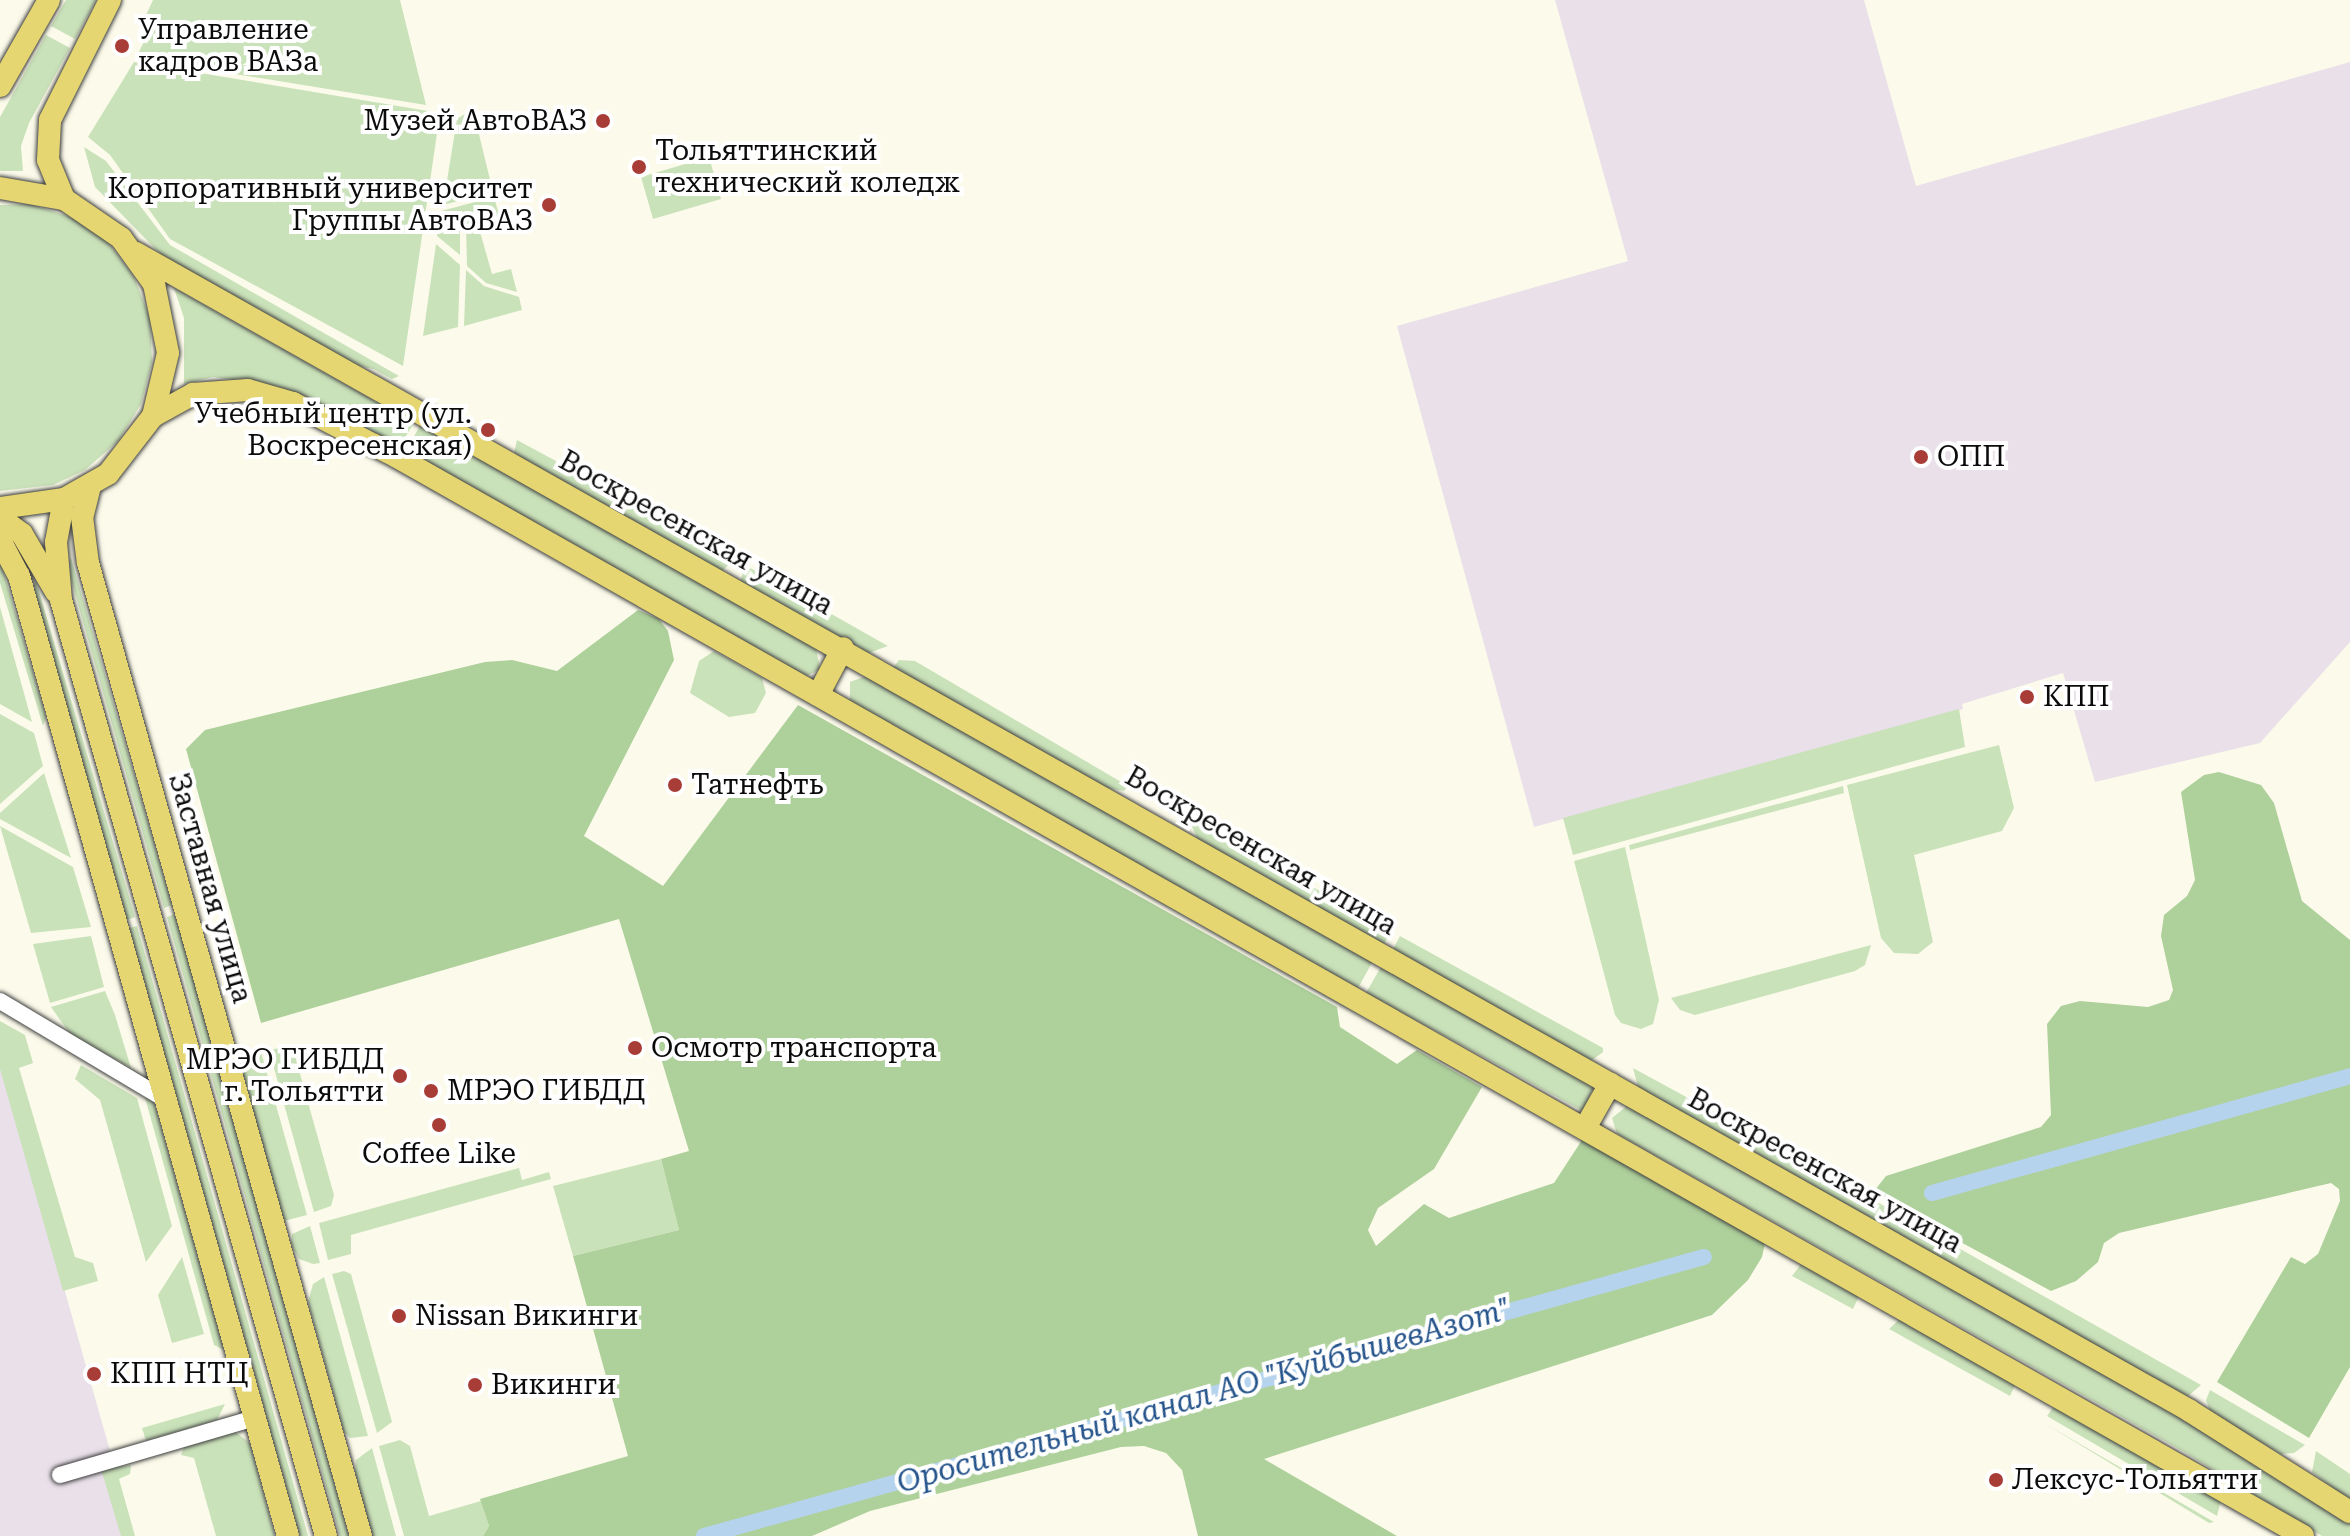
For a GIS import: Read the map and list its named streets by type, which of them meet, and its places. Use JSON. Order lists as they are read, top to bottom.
{
  "streets": {
    "main road": ["Воскресенская улица", "Заставная улица"]
  },
  "water": ["Оросительный канал АО \"КуйбышевАзот\""],
  "places": [
    "Управление кадров ВАЗа",
    "Музей АвтоВАЗ",
    "Тольяттинский технический коледж",
    "Корпоративный университет Группы АвтоВАЗ",
    "Учебный центр (ул. Воскресенская)",
    "ОПП",
    "КПП",
    "Татнефть",
    "Осмотр транспорта",
    "МРЭО ГИБДД г. Тольятти",
    "МРЭО ГИБДД",
    "Coffee Like",
    "Nissan Викинги",
    "КПП НТЦ",
    "Викинги",
    "Лексус-Тольятти"
  ]
}
